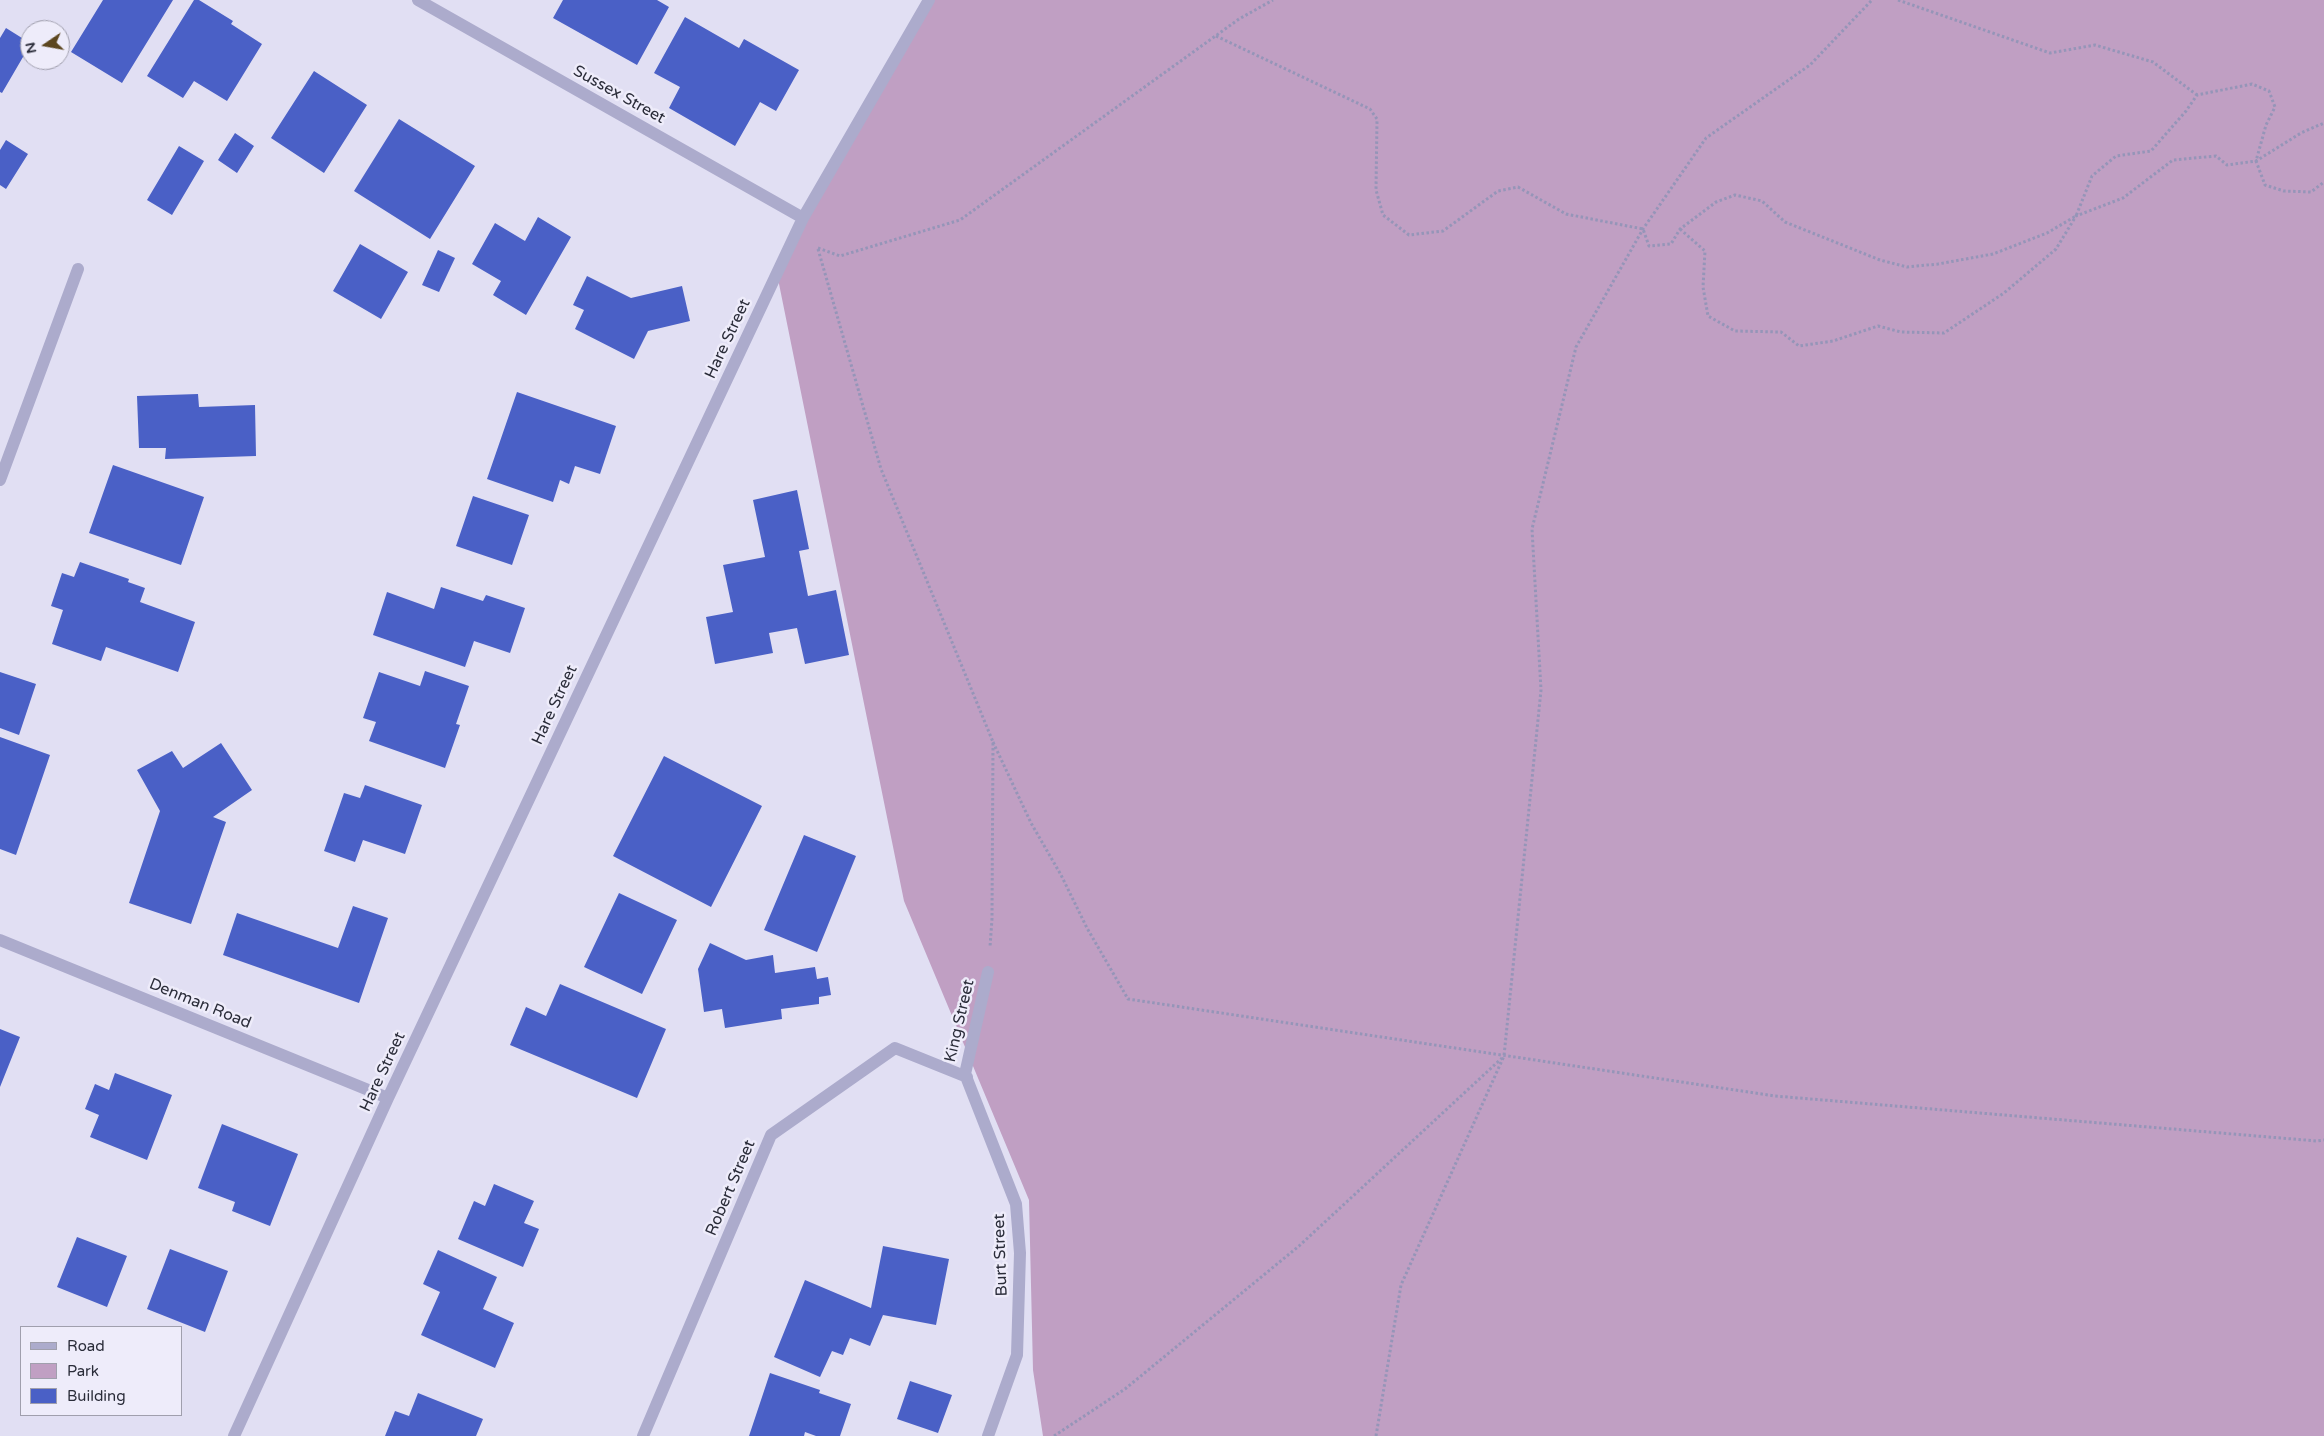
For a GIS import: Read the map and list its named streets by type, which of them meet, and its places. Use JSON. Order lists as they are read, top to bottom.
{
  "streets": {
    "street": [
      "Sussex Street",
      "Hare Street",
      "Denman Road",
      "King Street",
      "Robert Street",
      "Burt Street"
    ]
  },
  "crossings": [
    ["Sussex Street", "Hare Street"],
    ["Hare Street", "Denman Road"],
    ["King Street", "Robert Street"],
    ["King Street", "Burt Street"],
    ["Robert Street", "Burt Street"]
  ],
  "legend": ["Road", "Park", "Building"],
  "north": "left"
}
